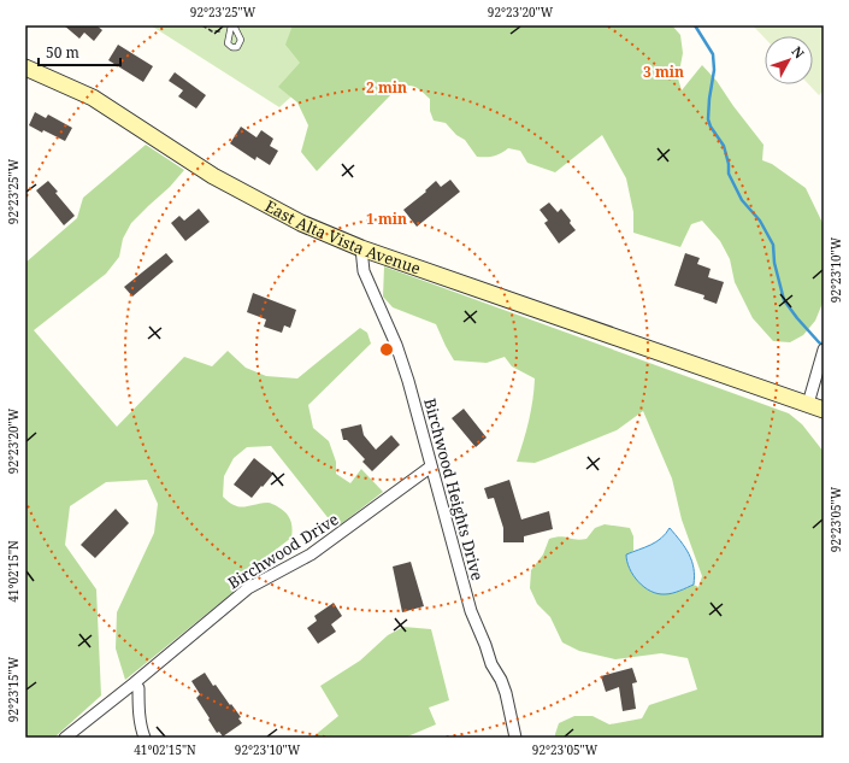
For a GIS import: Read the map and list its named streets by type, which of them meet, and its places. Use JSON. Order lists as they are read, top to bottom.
{
  "streets": {
    "main road": ["East Alta Vista Avenue"],
    "street": ["Birchwood Heights Drive", "Birchwood Drive"]
  },
  "crossings": [
    ["East Alta Vista Avenue", "Birchwood Heights Drive"],
    ["Birchwood Heights Drive", "Birchwood Drive"]
  ],
  "scale_bar": "50 m",
  "north": "top right",
  "coordinates": [
    "92°23'25\"W",
    "92°23'20\"W",
    "92°23'10\"W",
    "92°23'05\"W",
    "41°02'15\"N",
    "92°23'15\"W"
  ],
  "rings": ["3 min", "2 min", "1 min"]
}
